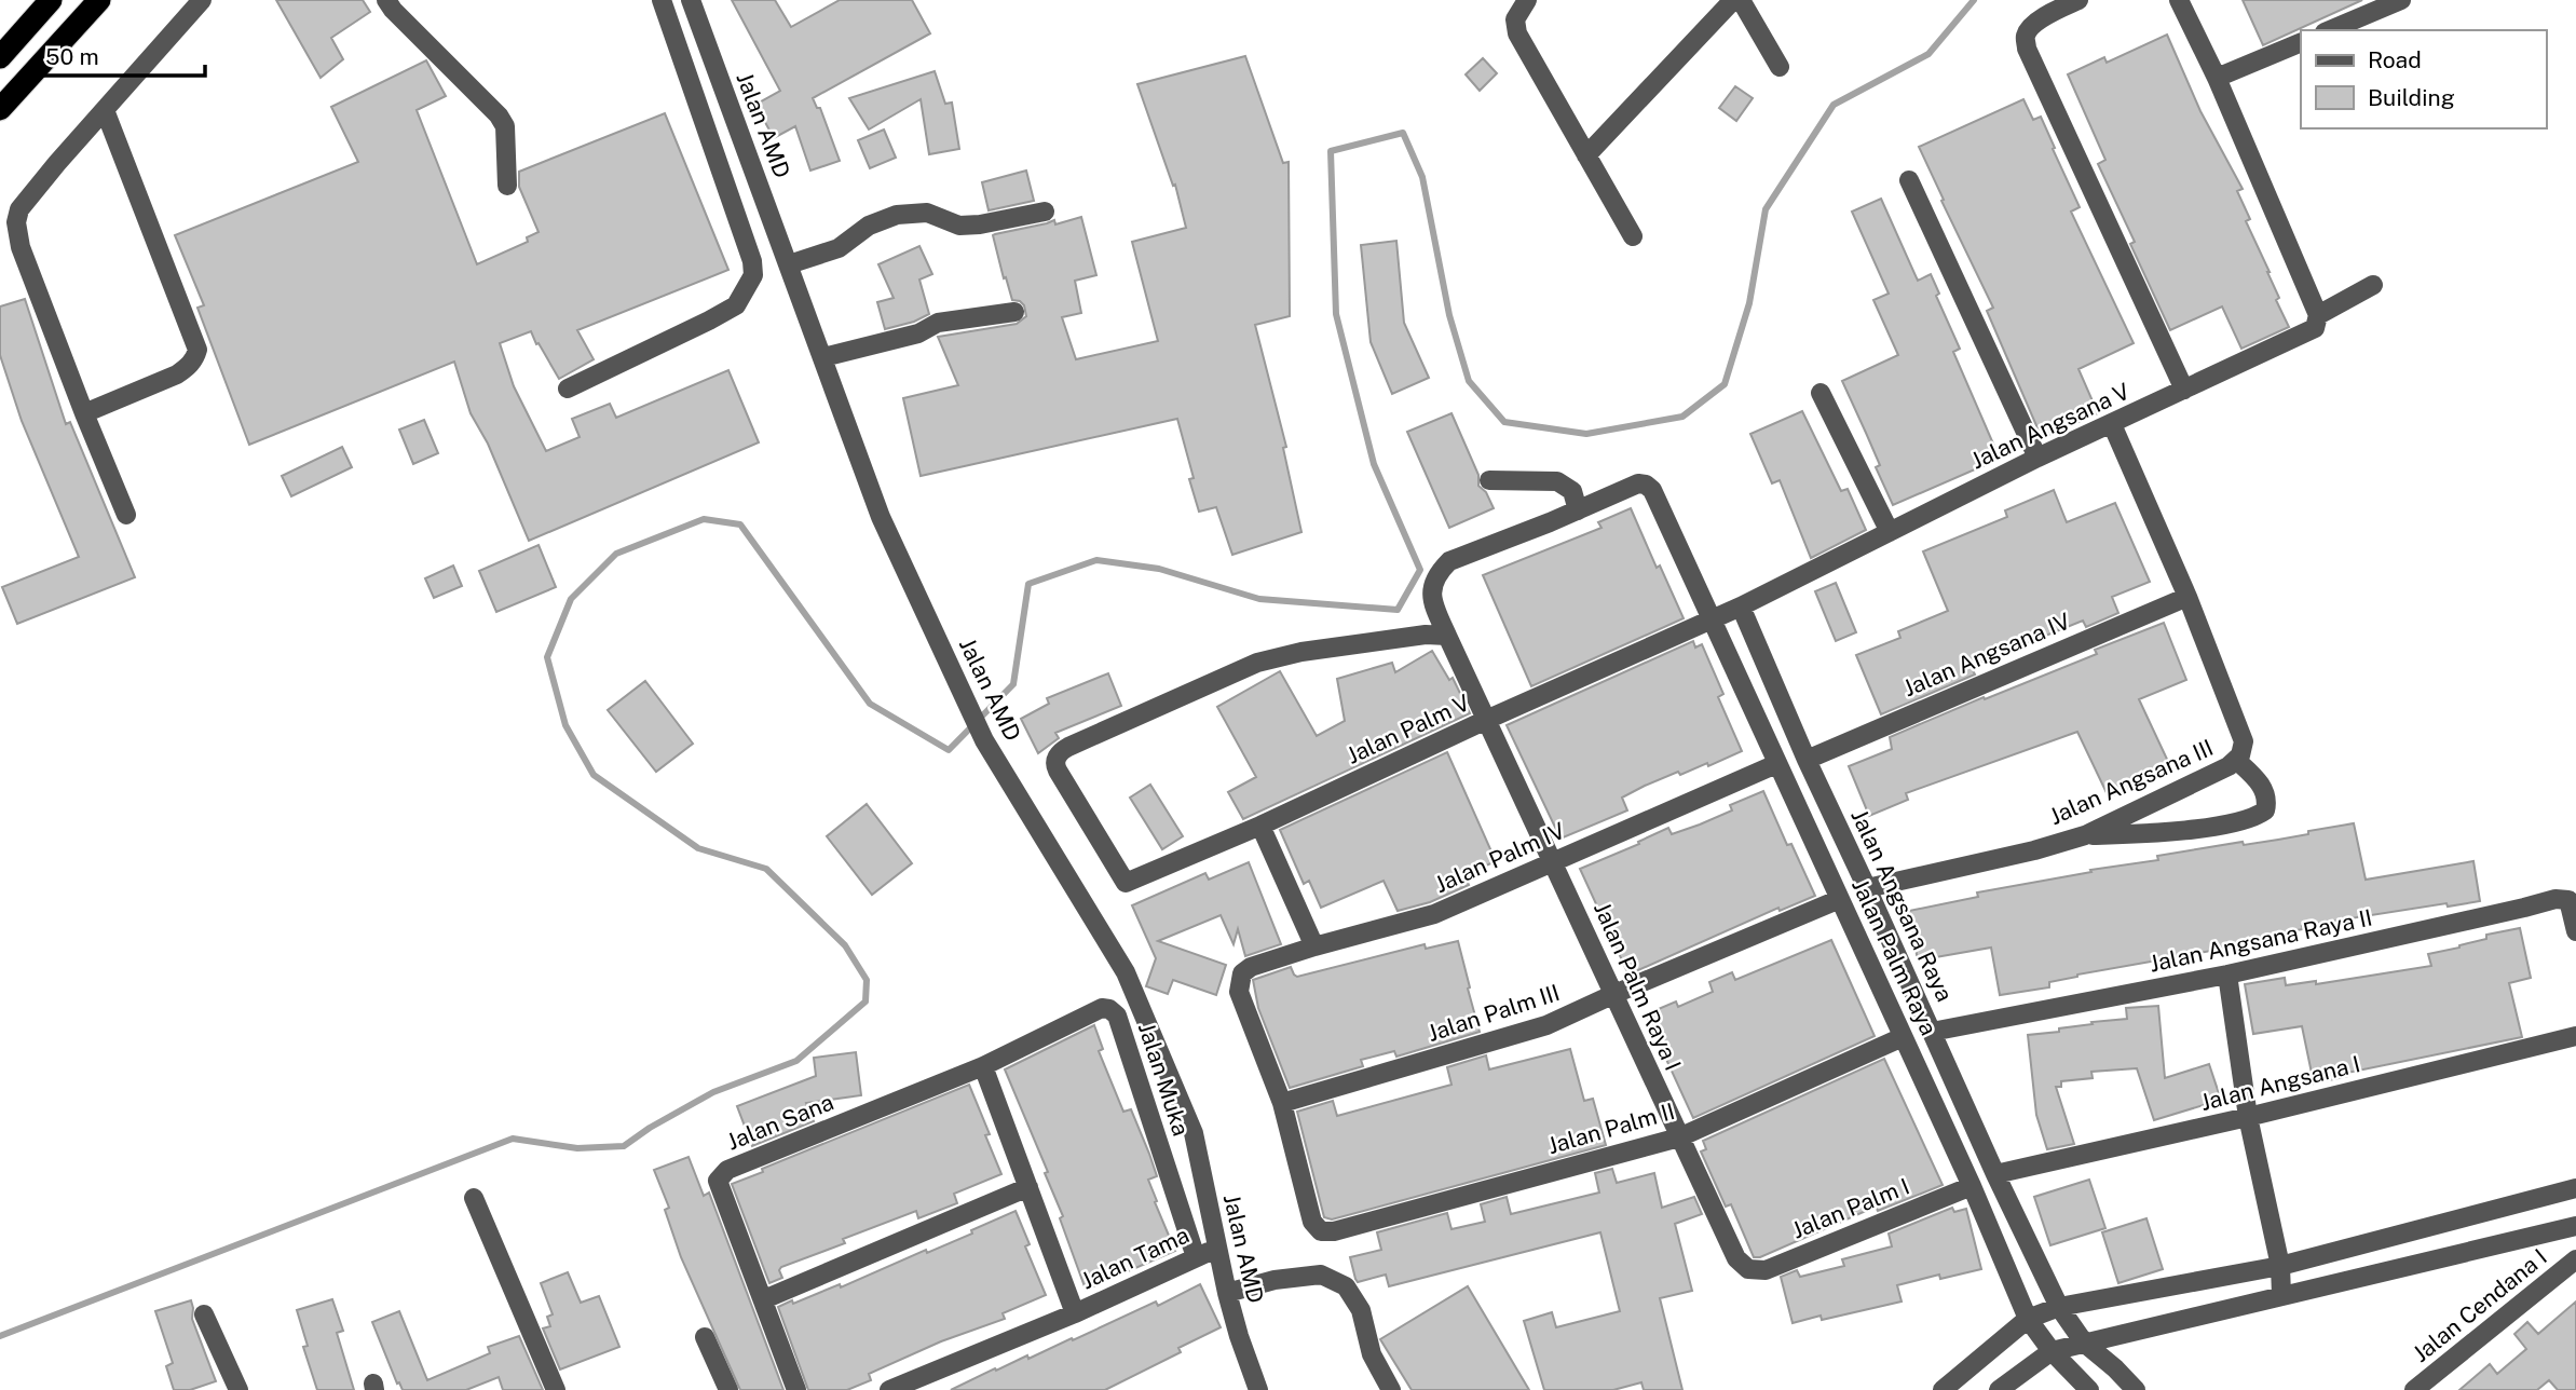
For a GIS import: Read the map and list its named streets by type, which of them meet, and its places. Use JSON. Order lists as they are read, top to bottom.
{
  "streets": {
    "street": [
      "Jalan AMD",
      "Jalan Angsana V",
      "Jalan Angsana IV",
      "Jalan Palm V",
      "Jalan Angsana III",
      "Jalan Palm IV",
      "Jalan Angsana Raya",
      "Jalan Angsana Raya II",
      "Jalan Palm Raya",
      "Jalan Palm Raya I",
      "Jalan Palm III",
      "Jalan Muka",
      "Jalan Angsana I",
      "Jalan Sana",
      "Jalan Palm II",
      "Jalan Palm I",
      "Jalan Tama",
      "Jalan Cendana I"
    ]
  },
  "crossings": [
    ["Jalan AMD", "Jalan Tama"],
    ["Jalan Angsana V", "Jalan Palm V"],
    ["Jalan Angsana V", "Jalan Angsana III"],
    ["Jalan Angsana V", "Jalan Angsana Raya"],
    ["Jalan Angsana IV", "Jalan Angsana III"],
    ["Jalan Angsana IV", "Jalan Angsana Raya"],
    ["Jalan Palm V", "Jalan Angsana Raya"],
    ["Jalan Palm V", "Jalan Palm Raya"],
    ["Jalan Palm V", "Jalan Palm Raya I"],
    ["Jalan Angsana III", "Jalan Angsana Raya"],
    ["Jalan Palm IV", "Jalan Palm Raya"],
    ["Jalan Palm IV", "Jalan Palm Raya I"],
    ["Jalan Palm IV", "Jalan Palm III"],
    ["Jalan Palm IV", "Jalan Palm II"],
    ["Jalan Angsana Raya", "Jalan Angsana Raya II"],
    ["Jalan Angsana Raya", "Jalan Angsana I"],
    ["Jalan Palm Raya", "Jalan Palm Raya I"],
    ["Jalan Palm Raya", "Jalan Palm III"],
    ["Jalan Palm Raya", "Jalan Palm II"],
    ["Jalan Palm Raya", "Jalan Palm I"],
    ["Jalan Palm Raya I", "Jalan Palm III"],
    ["Jalan Palm Raya I", "Jalan Palm II"],
    ["Jalan Palm Raya I", "Jalan Palm I"],
    ["Jalan Palm III", "Jalan Palm II"],
    ["Jalan Muka", "Jalan Sana"],
    ["Jalan Muka", "Jalan Tama"]
  ],
  "legend": ["Road", "Building"],
  "scale_bar": "50 m"
}
